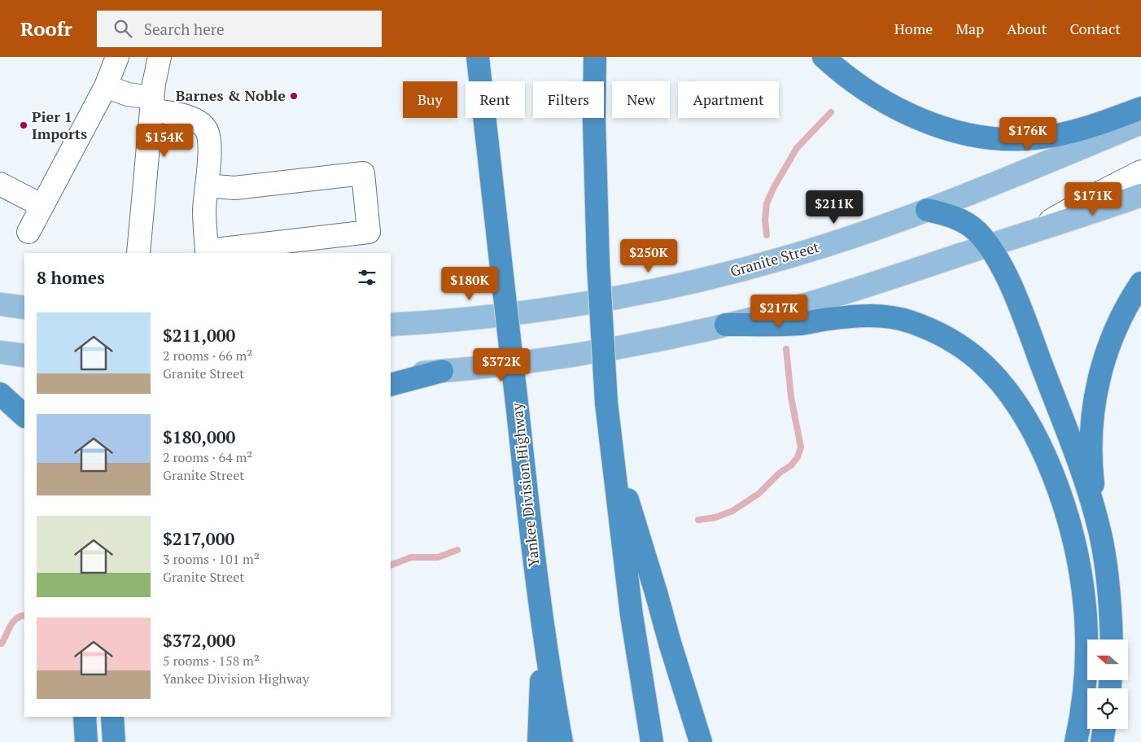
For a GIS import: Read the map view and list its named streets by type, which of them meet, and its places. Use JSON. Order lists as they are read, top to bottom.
{
  "streets": {
    "highway": ["Yankee Division Highway"],
    "main road": ["Granite Street"]
  },
  "places": ["Barnes & Noble", "Pier 1 Imports"],
  "north": "left",
  "page": {
    "header": "Roofr",
    "search": "Search here",
    "nav": [
      "Home",
      "Map",
      "About",
      "Contact"
    ],
    "chip": [
      "Buy",
      "Rent",
      "Filters",
      "New",
      "Apartment"
    ],
    "price": [
      "$176K",
      "$154K",
      "$171K",
      "$211K",
      "$250K",
      "$180K",
      "$217K",
      "$372K"
    ],
    "heading": "8 homes",
    "list": [
      {
        "name": "$211,000",
        "note": "2 rooms · 66 m² · Granite Street"
      },
      {
        "name": "$180,000",
        "note": "2 rooms · 64 m² · Granite Street"
      },
      {
        "name": "$217,000",
        "note": "3 rooms · 101 m² · Granite Street"
      },
      {
        "name": "$372,000",
        "note": "5 rooms · 158 m² · Yankee Division Highway"
      }
    ]
  }
}
